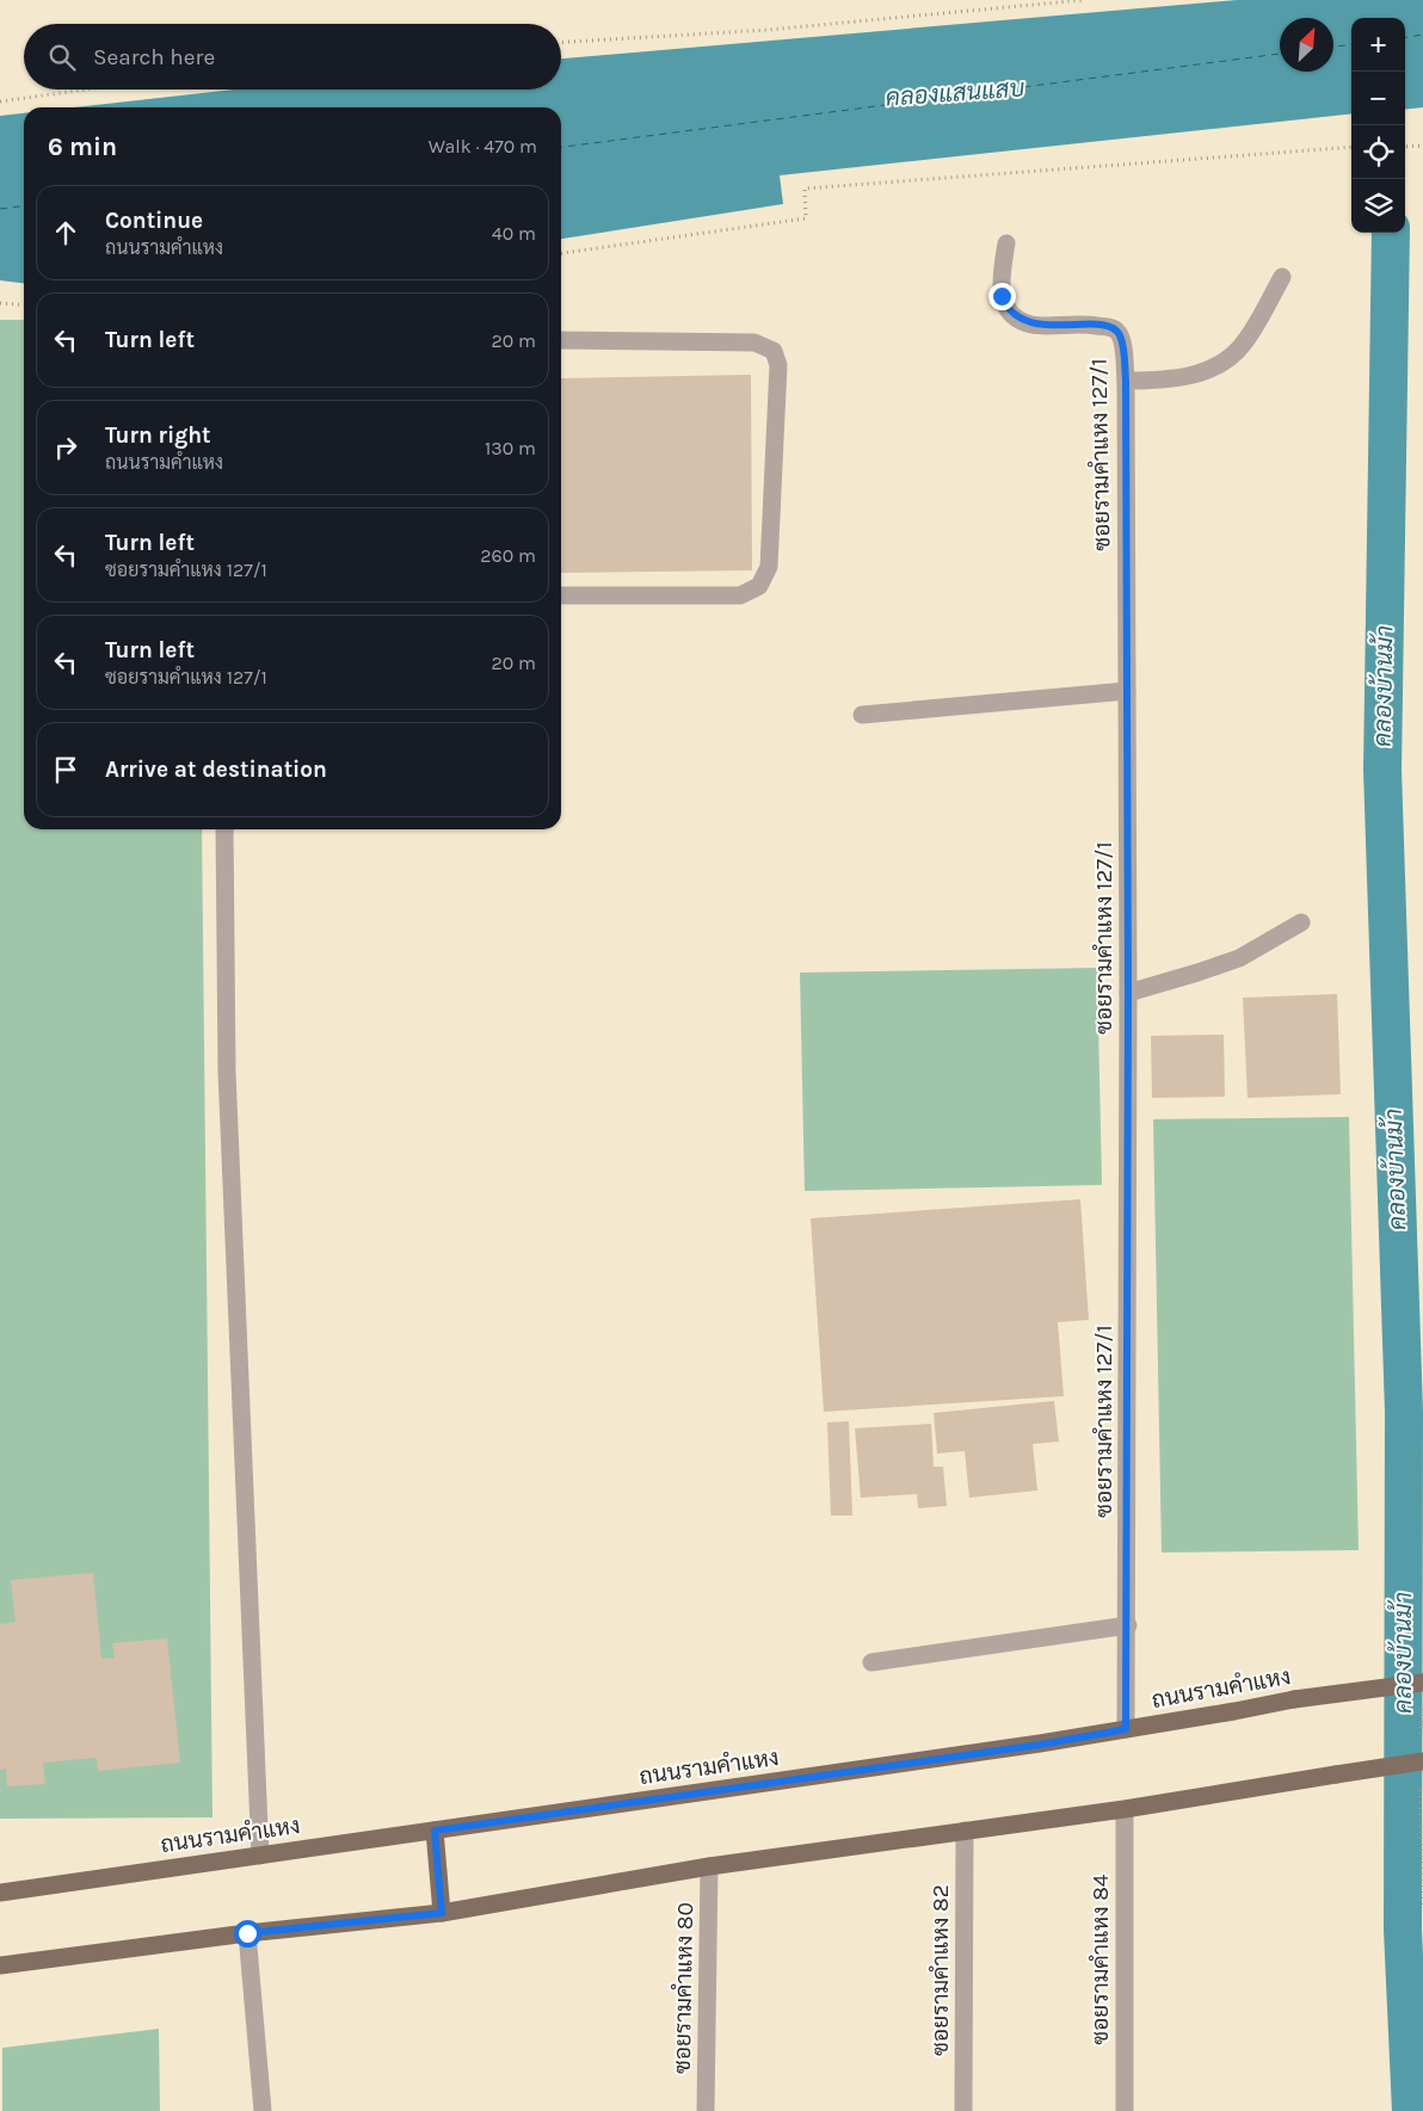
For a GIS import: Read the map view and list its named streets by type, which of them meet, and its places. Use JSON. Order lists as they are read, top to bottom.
{
  "streets": {
    "main road": ["ถนนรามคำแหง"],
    "street": [
      "ซอยรามคำแหง 127/1",
      "ซอยรามคำแหง 84",
      "ซอยรามคำแหง 82",
      "ซอยรามคำแหง 80"
    ]
  },
  "crossings": [
    ["ซอยรามคำแหง 127/1", "ถนนรามคำแหง"]
  ],
  "water": ["คลองแสนแสบ", "คลองบ้านม้า"],
  "north": "top right",
  "page": {
    "map_buttons": ["+", "−"],
    "search": "Search here",
    "heading": ["6 min", "Walk · 470 m"],
    "list": [
      ["Continue", "ถนนรามคำแหง", "40 m"],
      ["Turn left", "20 m"],
      ["Turn right", "ถนนรามคำแหง", "130 m"],
      ["Turn left", "ซอยรามคำแหง 127/1", "260 m"],
      ["Turn left", "ซอยรามคำแหง 127/1", "20 m"],
      "Arrive at destination"
    ]
  }
}
